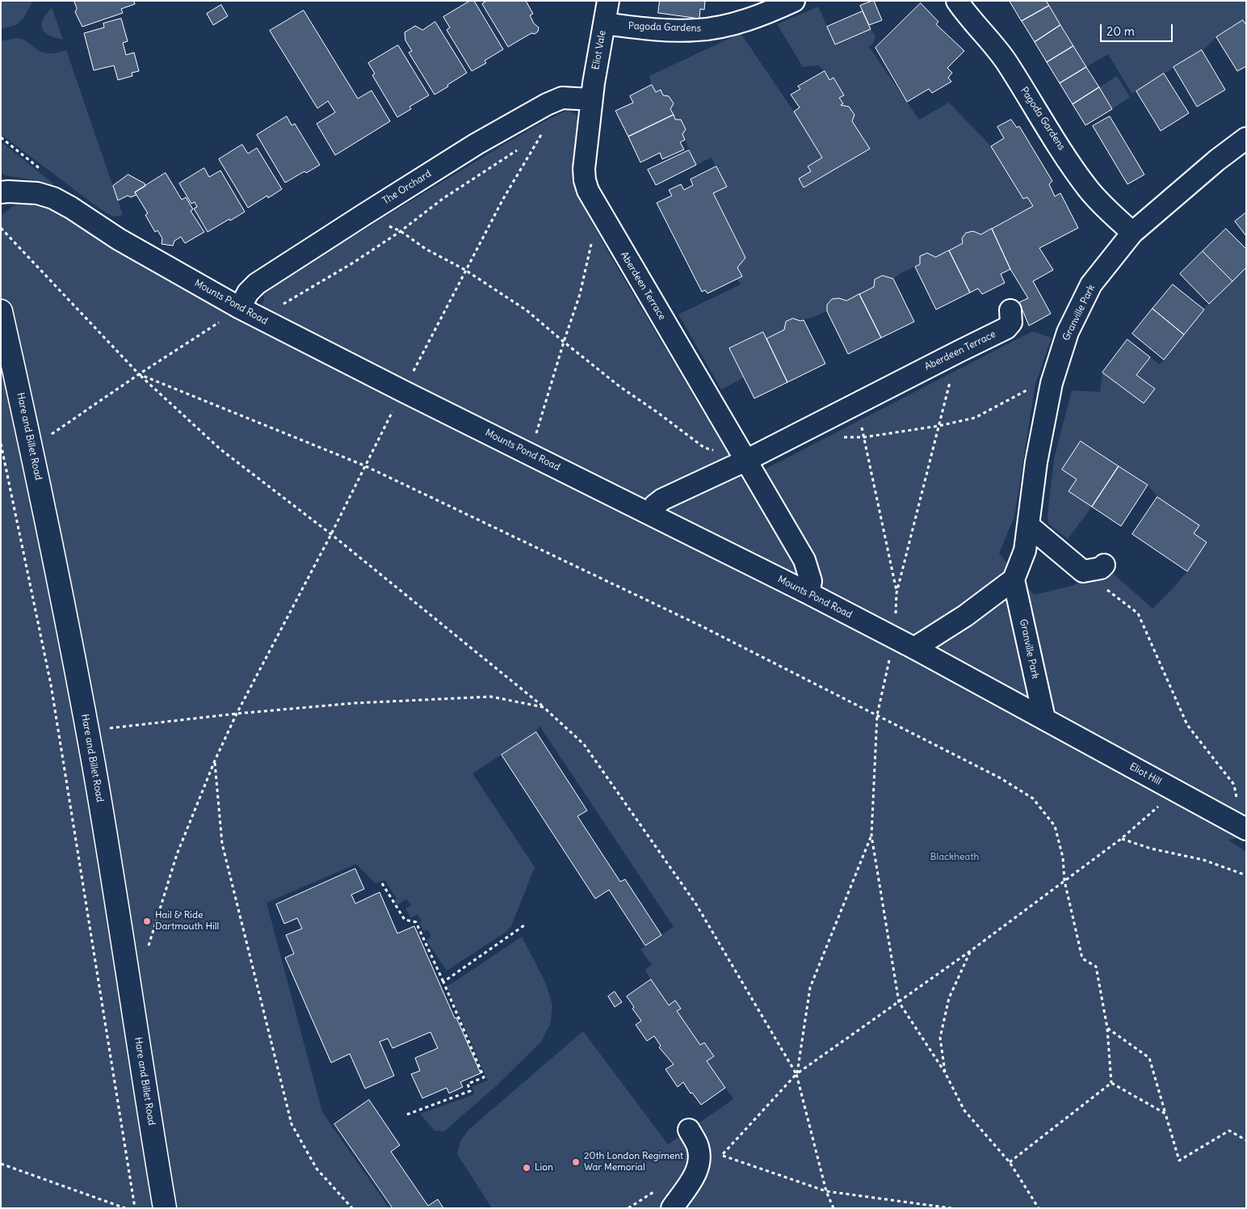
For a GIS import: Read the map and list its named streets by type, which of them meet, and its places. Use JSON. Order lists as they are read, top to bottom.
{
  "streets": {
    "street": [
      "Pagoda Gardens",
      "Eliot Vale",
      "The Orchard",
      "Aberdeen Terrace",
      "Mounts Pond Road",
      "Granville Park",
      "Hare and Billet Road",
      "Eliot Hill"
    ]
  },
  "crossings": [
    ["Pagoda Gardens", "Eliot Vale"],
    ["Pagoda Gardens", "Granville Park"],
    ["Eliot Vale", "The Orchard"],
    ["Eliot Vale", "Aberdeen Terrace"],
    ["The Orchard", "Aberdeen Terrace"],
    ["The Orchard", "Mounts Pond Road"],
    ["Aberdeen Terrace", "Mounts Pond Road"],
    ["Mounts Pond Road", "Granville Park"],
    ["Mounts Pond Road", "Eliot Hill"],
    ["Granville Park", "Eliot Hill"]
  ],
  "parks": ["Blackheath"],
  "places": ["Hail & Ride Dartmouth Hill", "20th London Regiment War Memorial", "Lion"],
  "scale_bar": "20 m"
}
